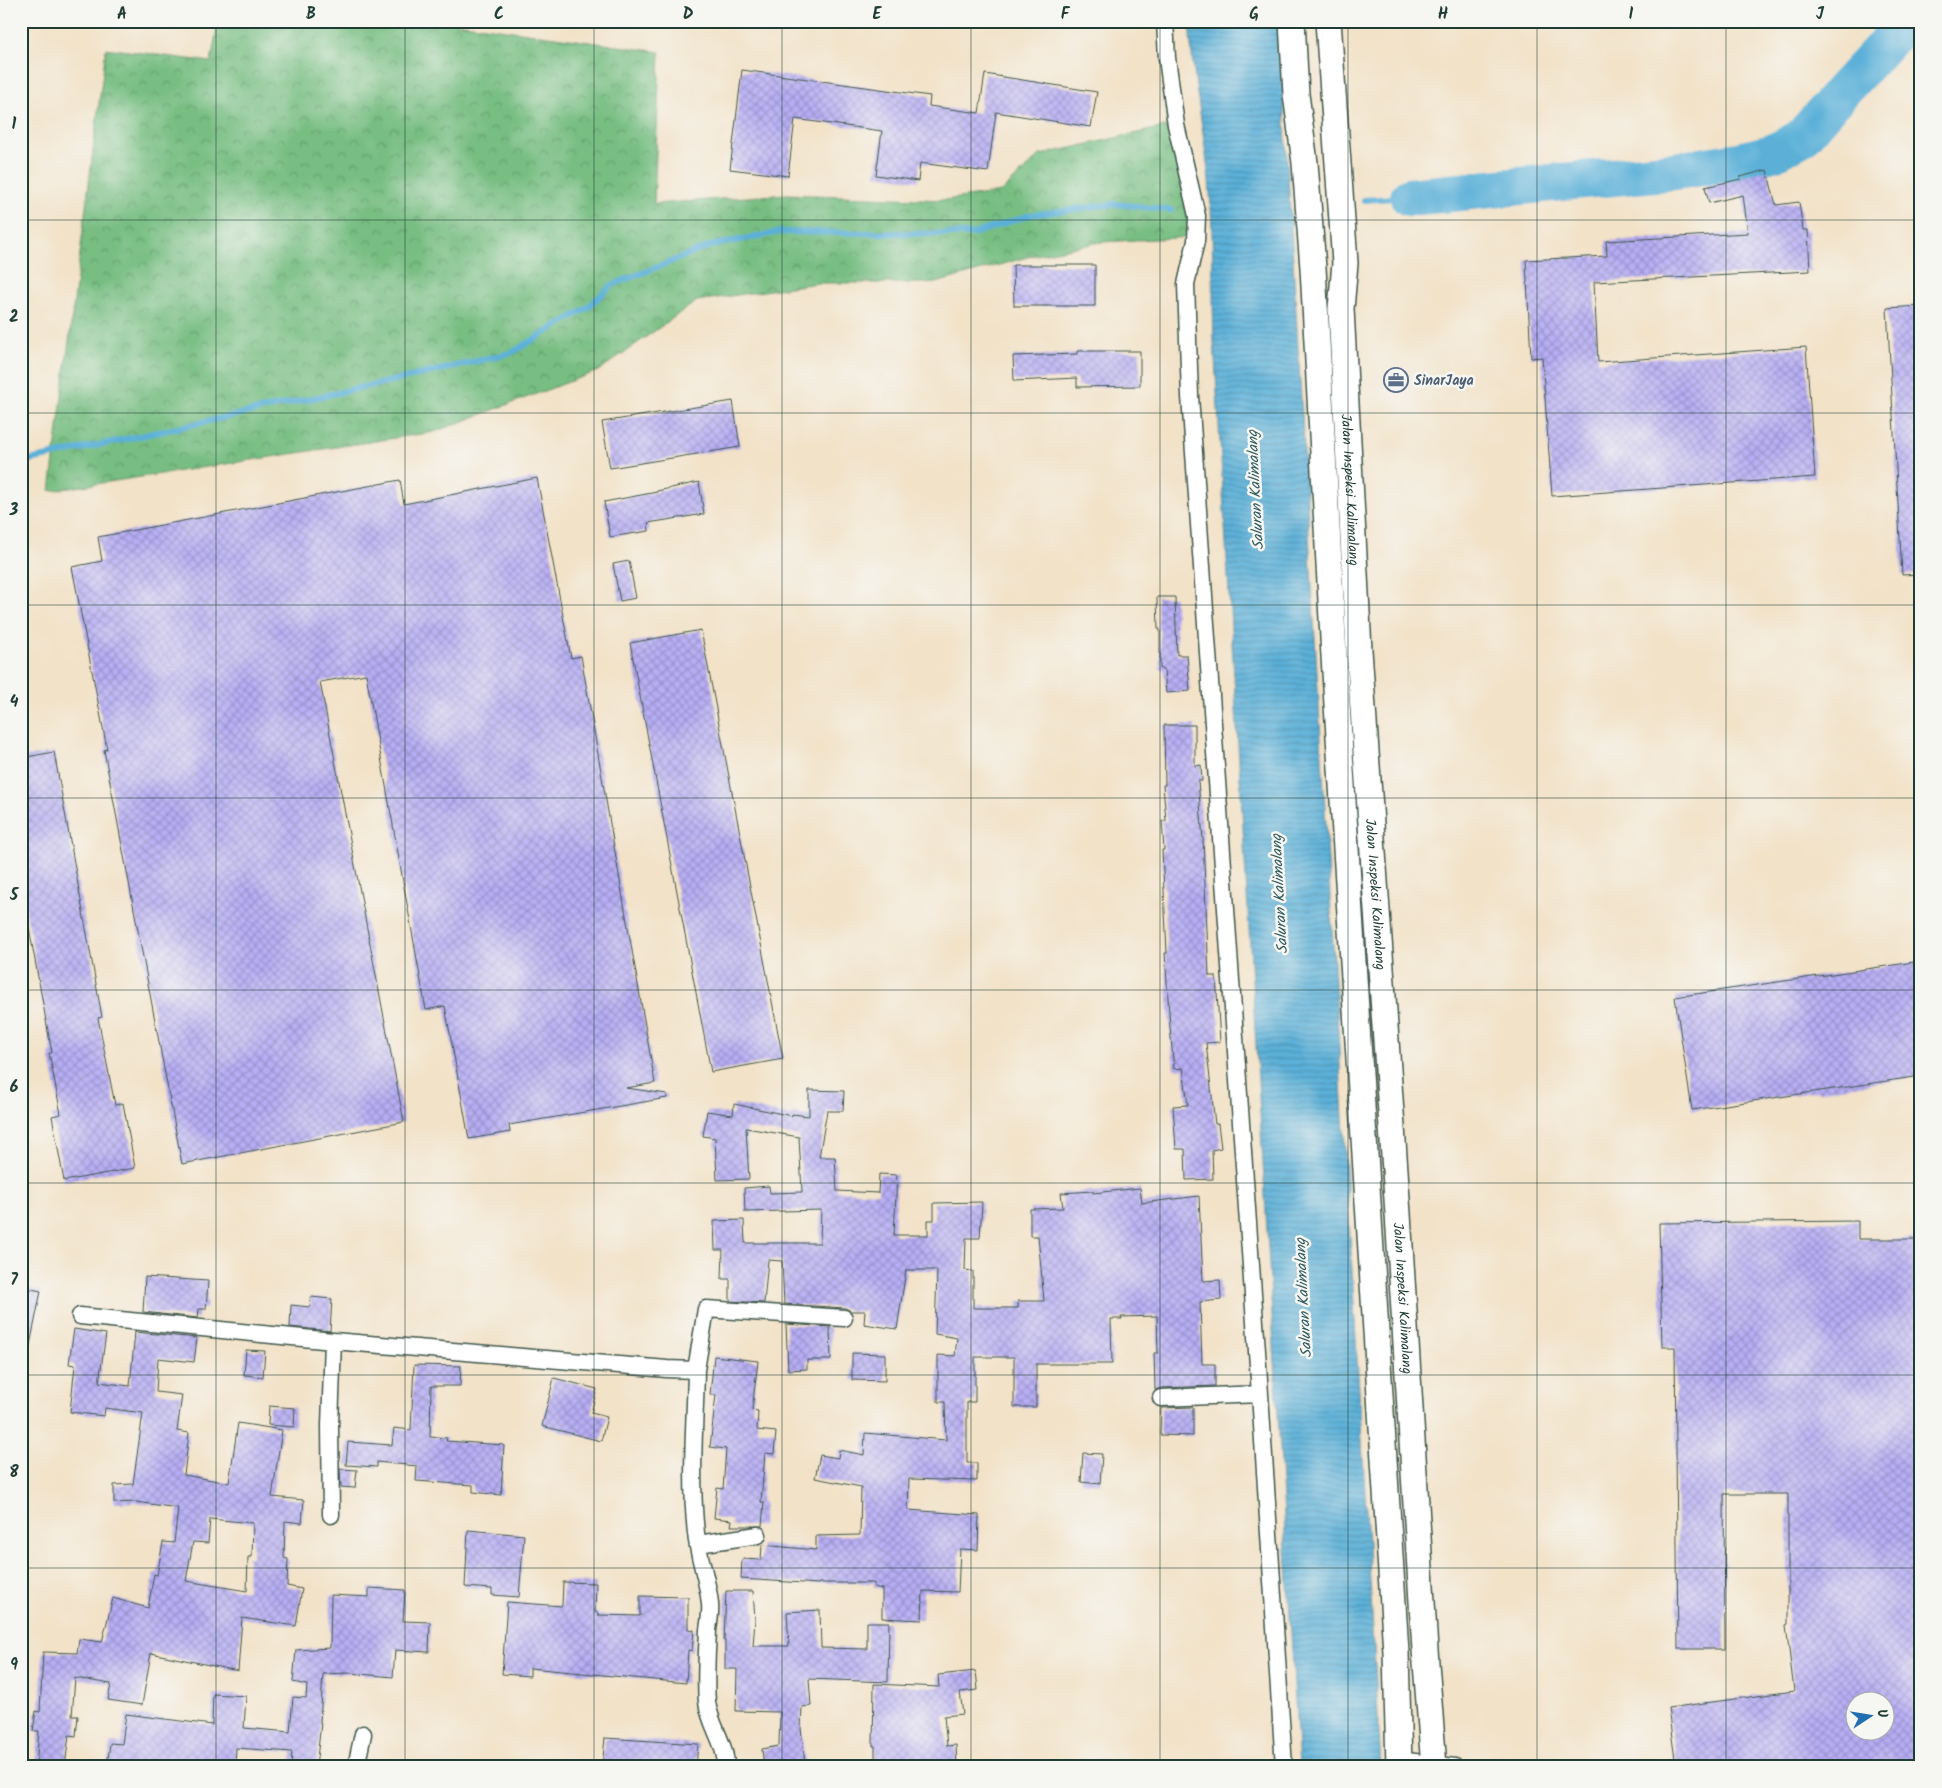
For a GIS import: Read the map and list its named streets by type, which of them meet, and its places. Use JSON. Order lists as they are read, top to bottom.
{
  "streets": {
    "main road": ["Jalan Inspeksi Kalimalang"]
  },
  "water": ["Saluran Kalimalang"],
  "places": {
    "office": ["SinarJaya"]
  },
  "north": "right",
  "grid": {
    "columns": [
      "A",
      "B",
      "C",
      "D",
      "E",
      "F",
      "G",
      "H",
      "I",
      "J"
    ],
    "rows": [
      "1",
      "2",
      "3",
      "4",
      "5",
      "6",
      "7",
      "8",
      "9"
    ]
  }
}
